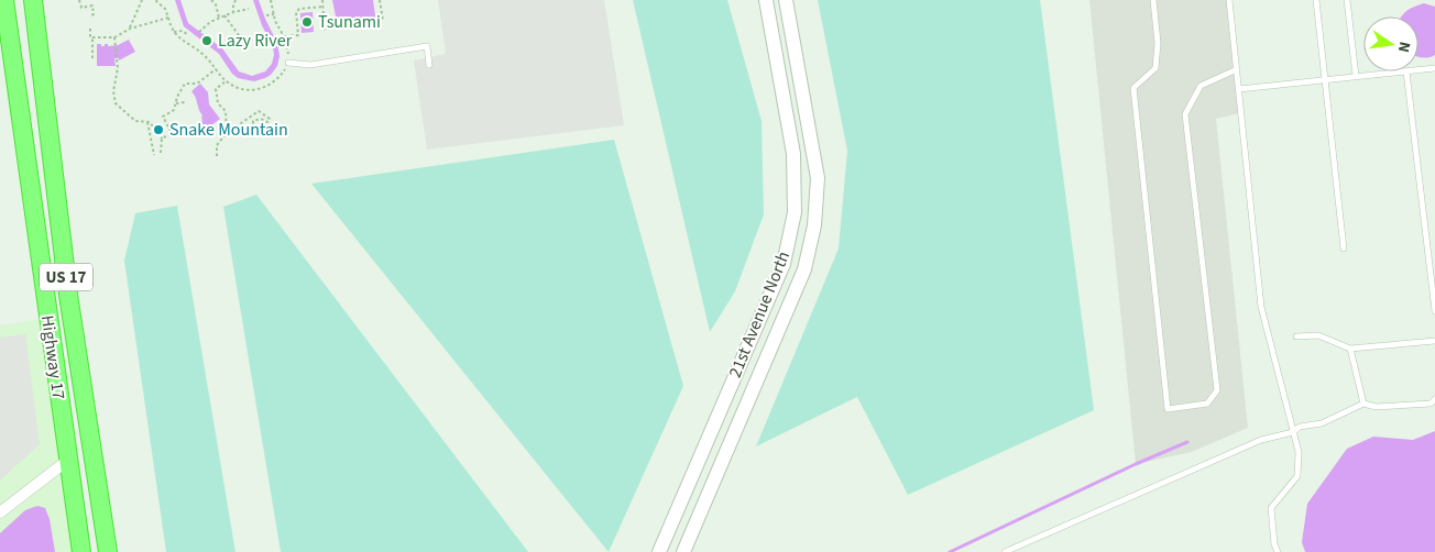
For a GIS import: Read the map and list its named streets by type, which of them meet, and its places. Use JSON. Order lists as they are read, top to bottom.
{
  "streets": {
    "highway": ["US 17", "Highway 17"],
    "street": ["21st Avenue North"]
  },
  "places": ["Tsunami", "Lazy River", "Snake Mountain"],
  "north": "right"
}
